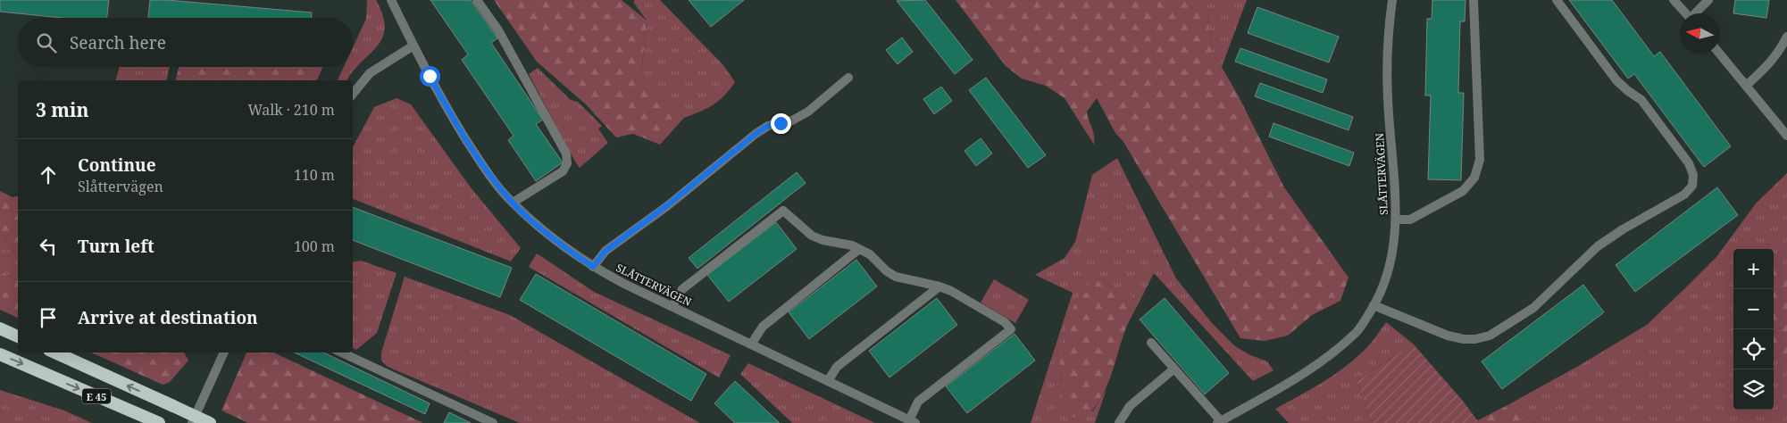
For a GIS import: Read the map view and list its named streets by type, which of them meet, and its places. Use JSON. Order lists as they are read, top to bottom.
{
  "streets": {
    "highway": ["E 45"],
    "street": ["SLÅTTERVÄGEN"]
  },
  "north": "left",
  "page": {
    "search": "Search here",
    "heading": ["3 min", "Walk · 210 m"],
    "list": [
      ["Continue", "Slåttervägen", "110 m"],
      ["Turn left", "100 m"],
      "Arrive at destination"
    ],
    "map_buttons": ["+", "−"]
  }
}
